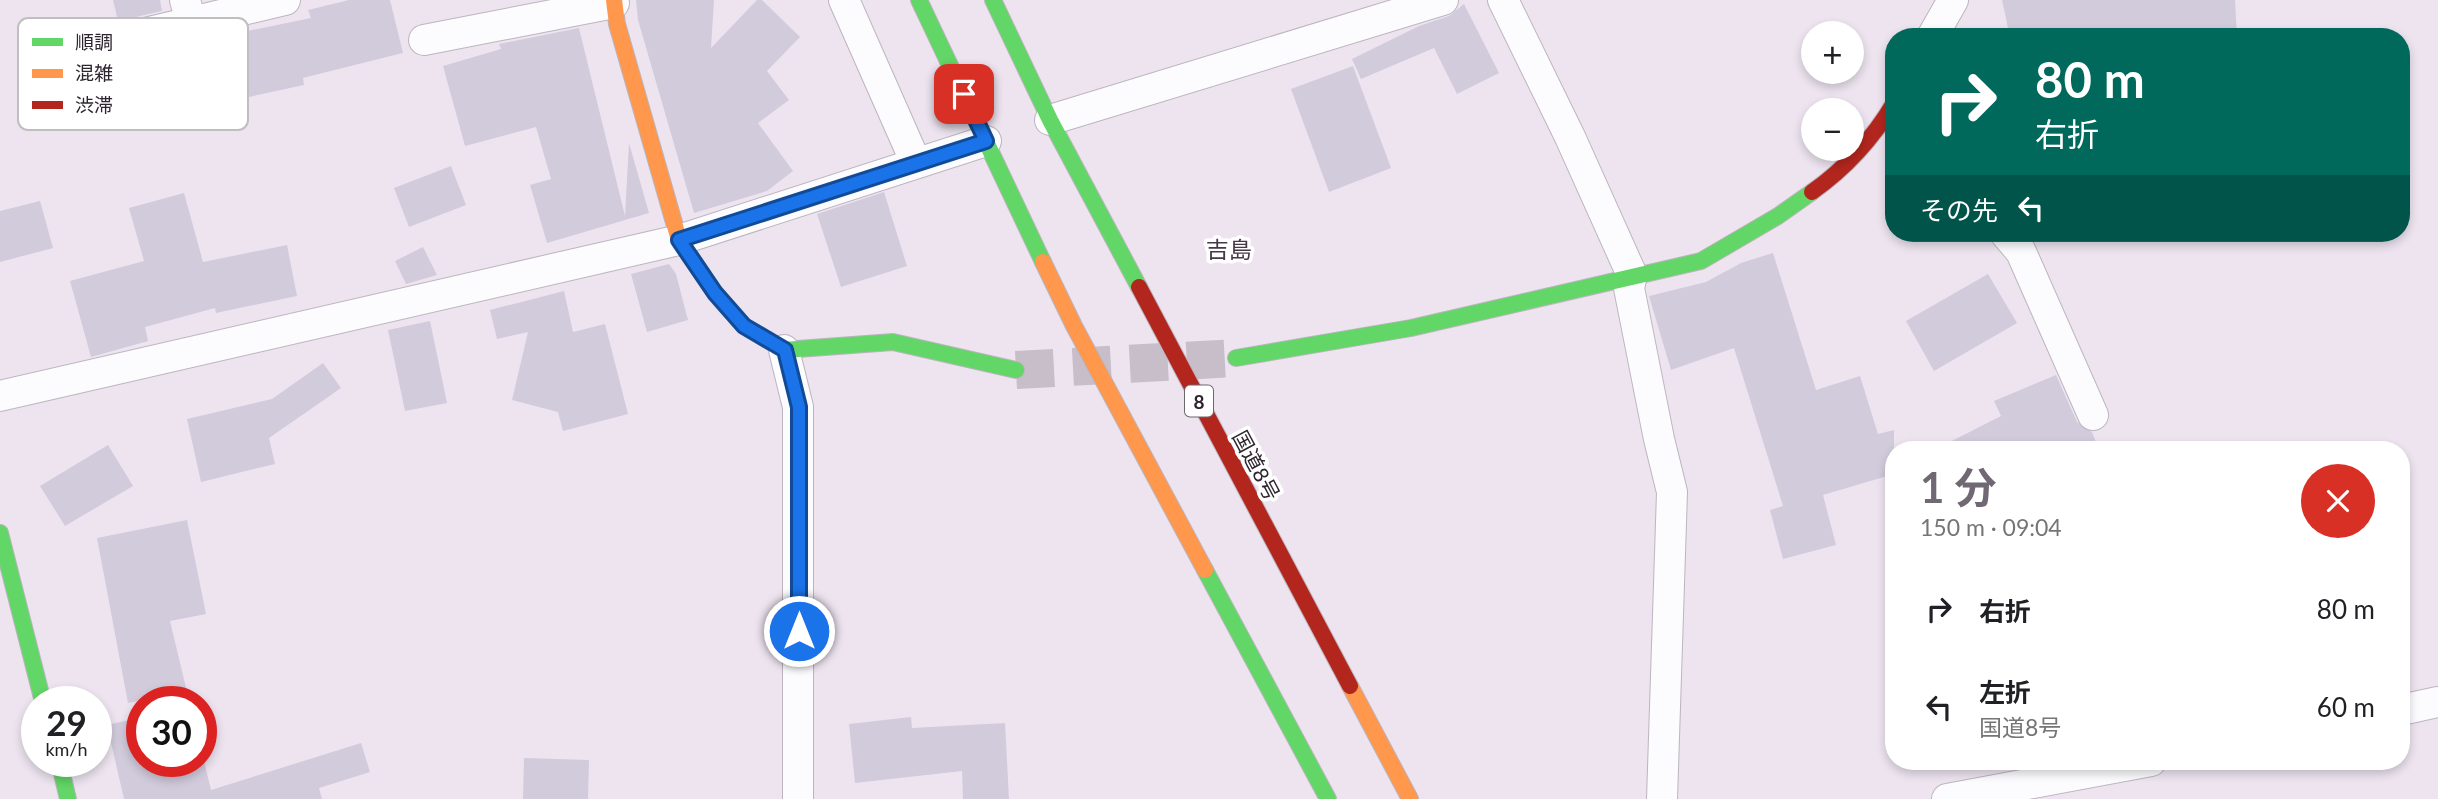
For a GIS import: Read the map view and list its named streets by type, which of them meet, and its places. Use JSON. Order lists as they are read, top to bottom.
{
  "streets": {
    "main road": ["8", "国道8号"]
  },
  "districts": ["吉島"],
  "legend": ["順調", "混雑", "渋滞"],
  "page": {
    "map_buttons": ["+", "−"],
    "turn": ["80 m", "右折"],
    "then": "その先",
    "heading": ["1 分", "150 m · 09:04"],
    "list": [
      {
        "name": "右折",
        "value": "80 m"
      },
      {
        "name": "左折",
        "note": "国道8号",
        "value": "60 m"
      }
    ],
    "speed": "29 km/h",
    "limit": "30"
  }
}
